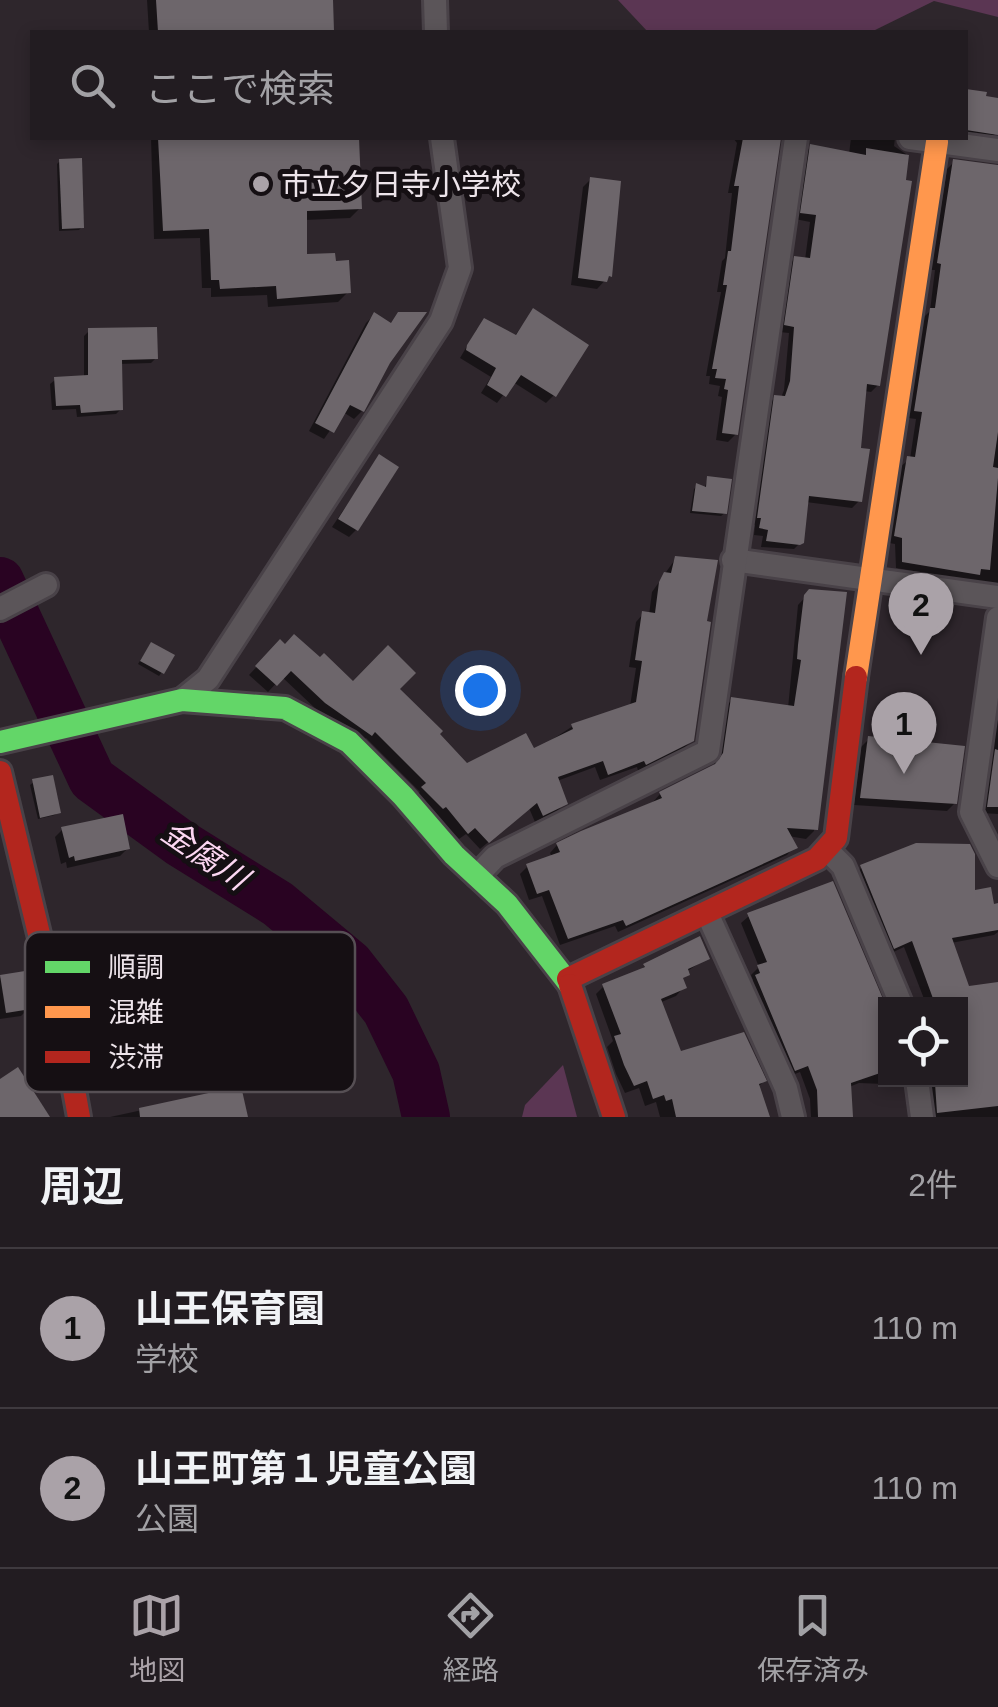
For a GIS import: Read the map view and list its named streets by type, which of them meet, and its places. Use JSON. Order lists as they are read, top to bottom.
{
  "water": ["金腐川"],
  "places": ["市立夕日寺小学校"],
  "legend": ["順調", "混雑", "渋滞"],
  "page": {
    "search": "ここで検索",
    "pins": ["2", "1"],
    "heading": ["周辺", "2件"],
    "list": [
      {
        "mark": "1",
        "name": "山王保育園",
        "note": "学校",
        "value": "110 m"
      },
      {
        "mark": "2",
        "name": "山王町第１児童公園",
        "note": "公園",
        "value": "110 m"
      }
    ],
    "nav": ["地図", "経路", "保存済み"]
  }
}
